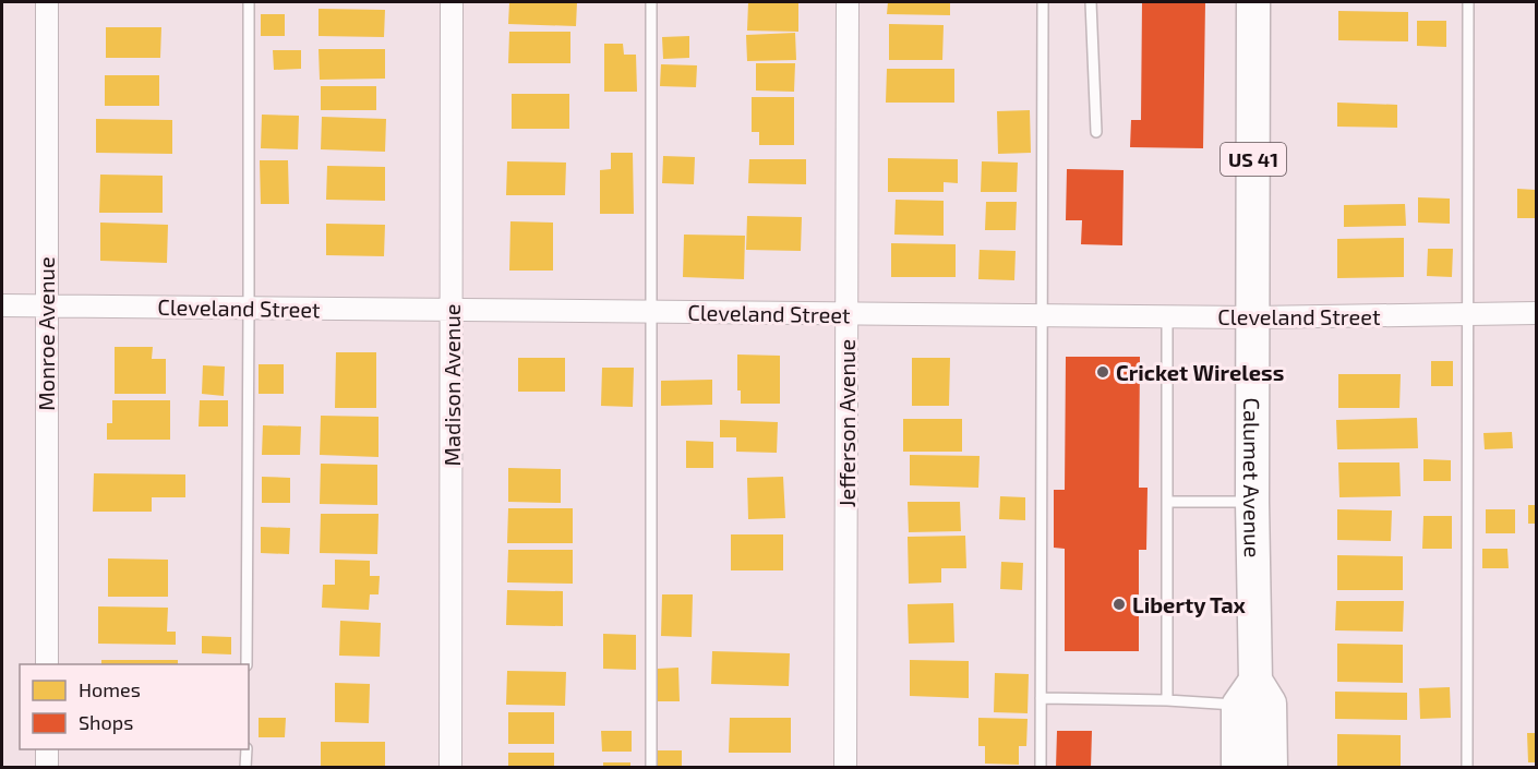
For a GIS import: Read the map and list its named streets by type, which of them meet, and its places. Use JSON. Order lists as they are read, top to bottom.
{
  "streets": {
    "main road": ["US 41", "Calumet Avenue"],
    "street": [
      "Cleveland Street",
      "Monroe Avenue",
      "Madison Avenue",
      "Jefferson Avenue"
    ]
  },
  "crossings": [
    ["Cleveland Street", "Monroe Avenue"],
    ["Cleveland Street", "Madison Avenue"],
    ["Cleveland Street", "Jefferson Avenue"],
    ["Cleveland Street", "Calumet Avenue"]
  ],
  "places": ["Cricket Wireless", "Liberty Tax"],
  "legend": ["Homes", "Shops"]
}
